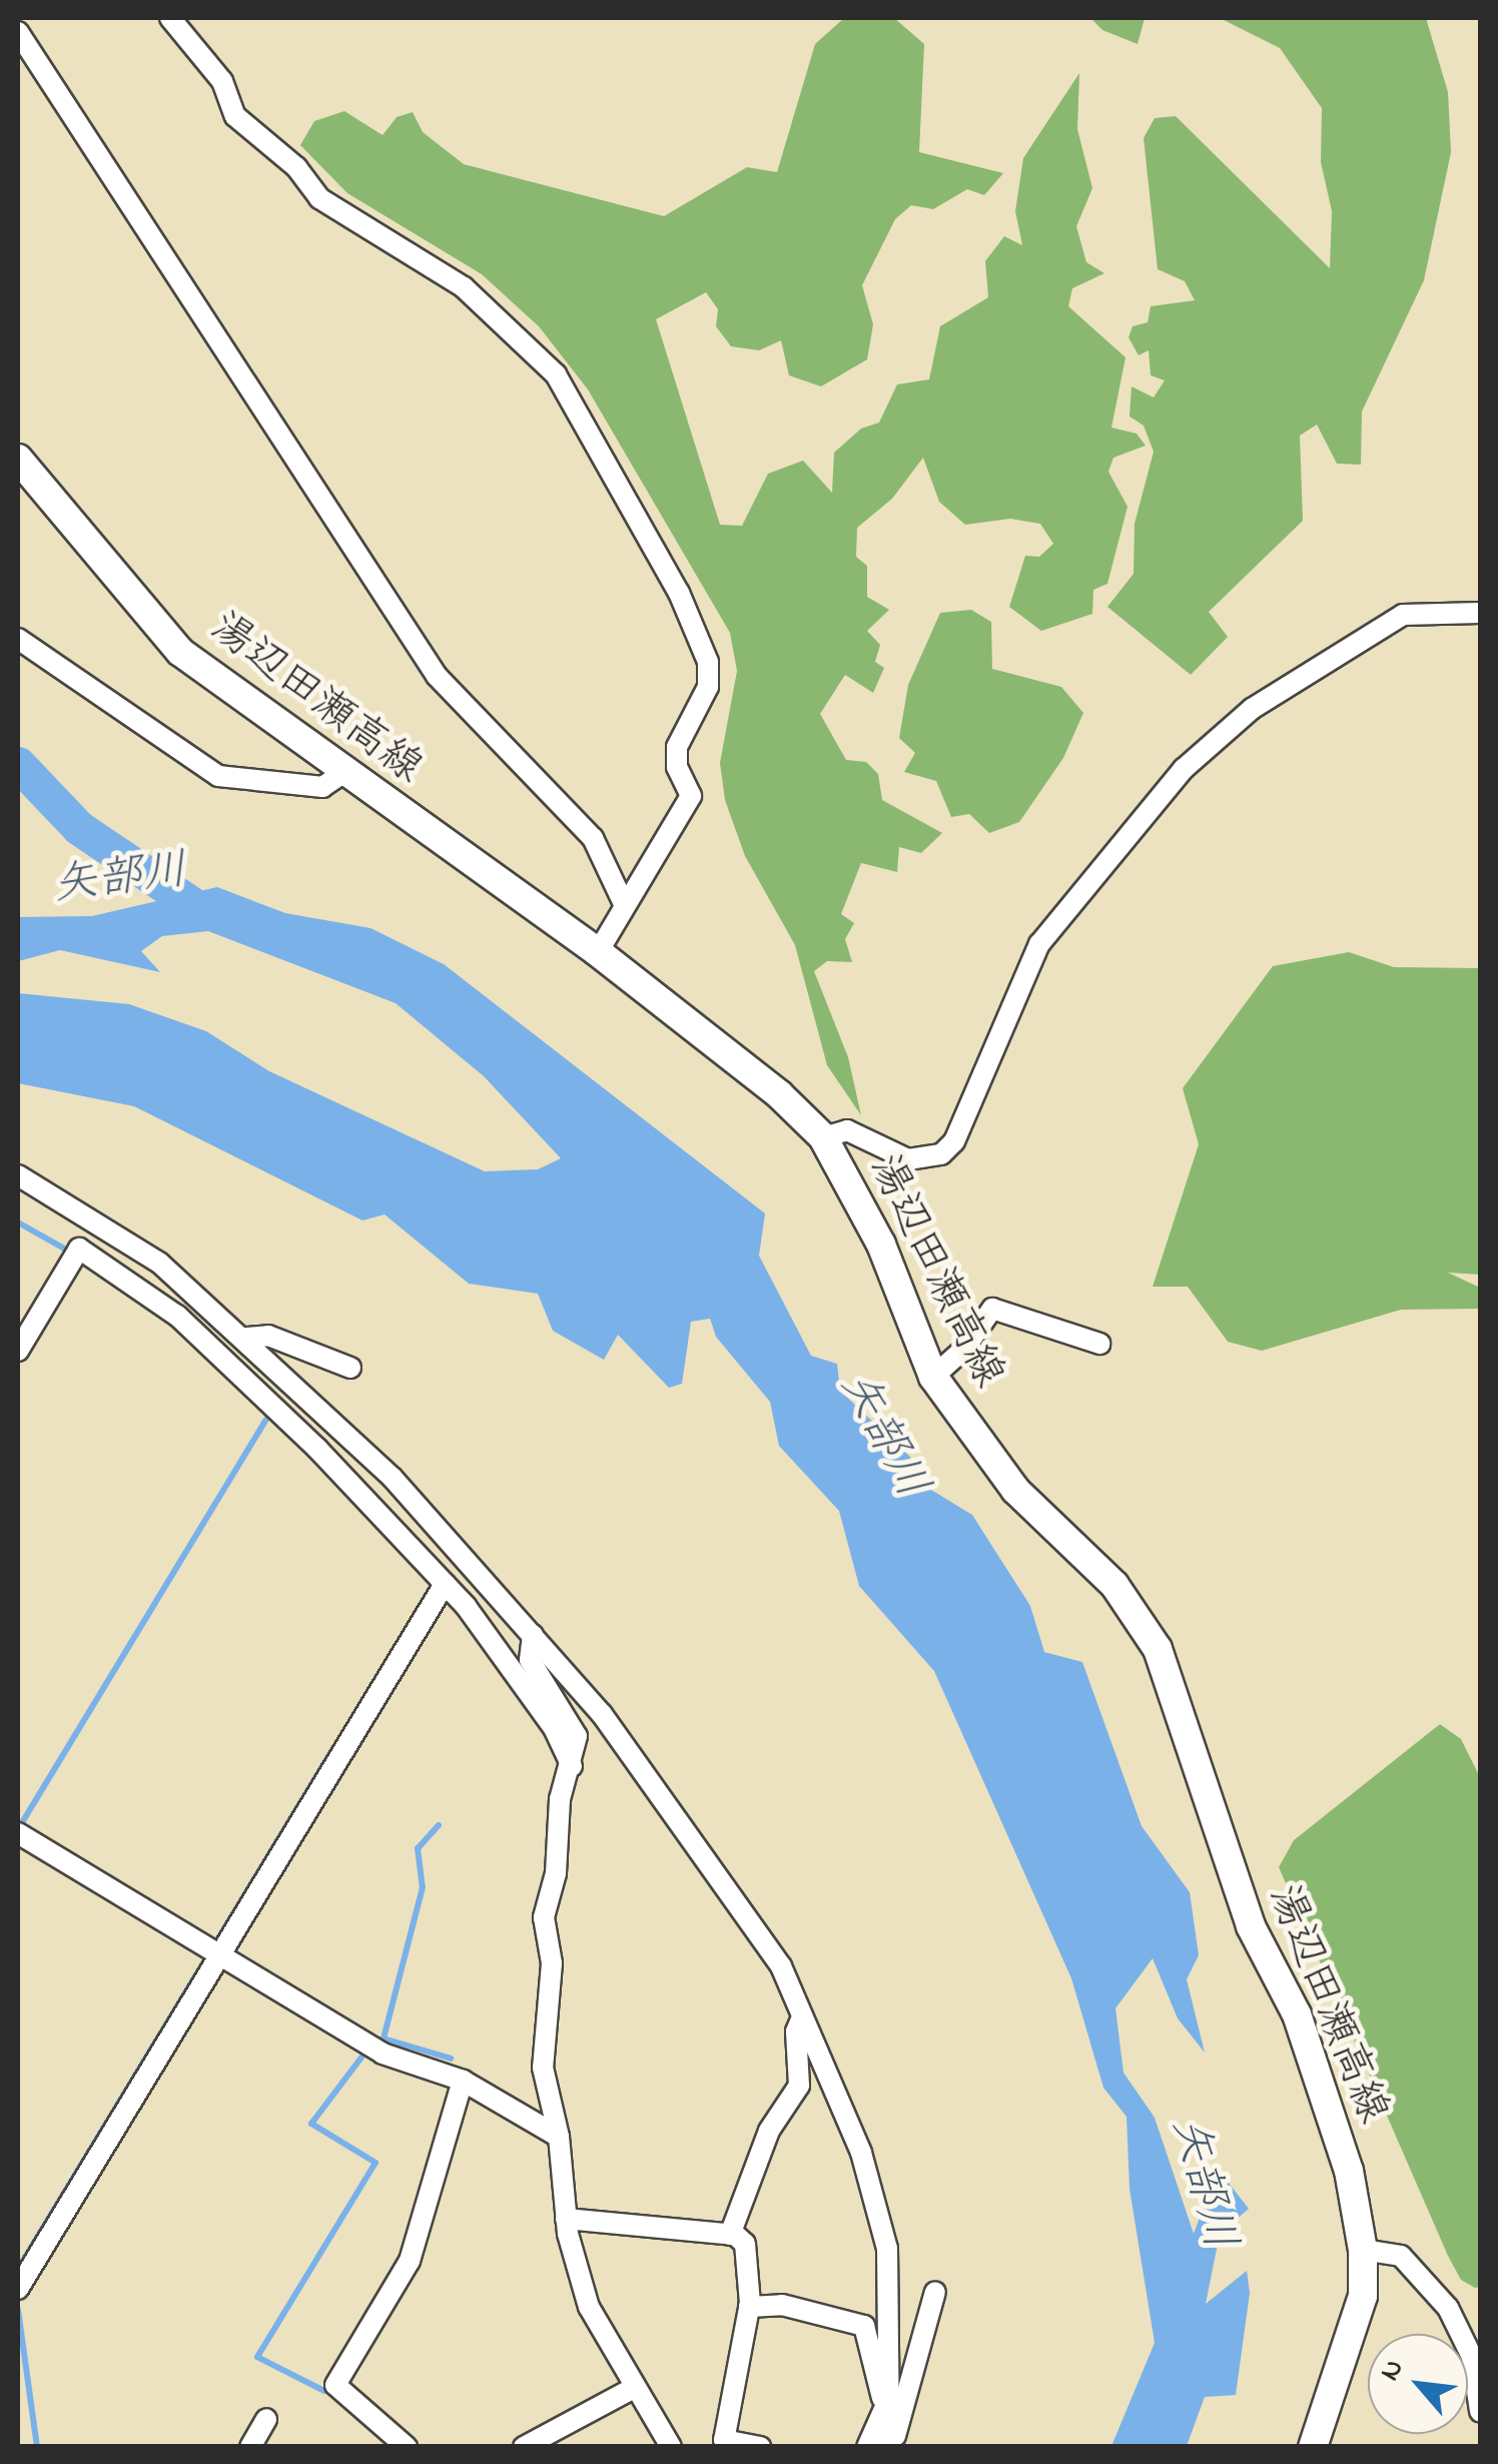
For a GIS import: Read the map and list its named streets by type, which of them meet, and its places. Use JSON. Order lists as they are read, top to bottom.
{
  "streets": {
    "main road": ["湯辺田瀬高線"]
  },
  "water": ["矢部川"],
  "north": "top left"
}
